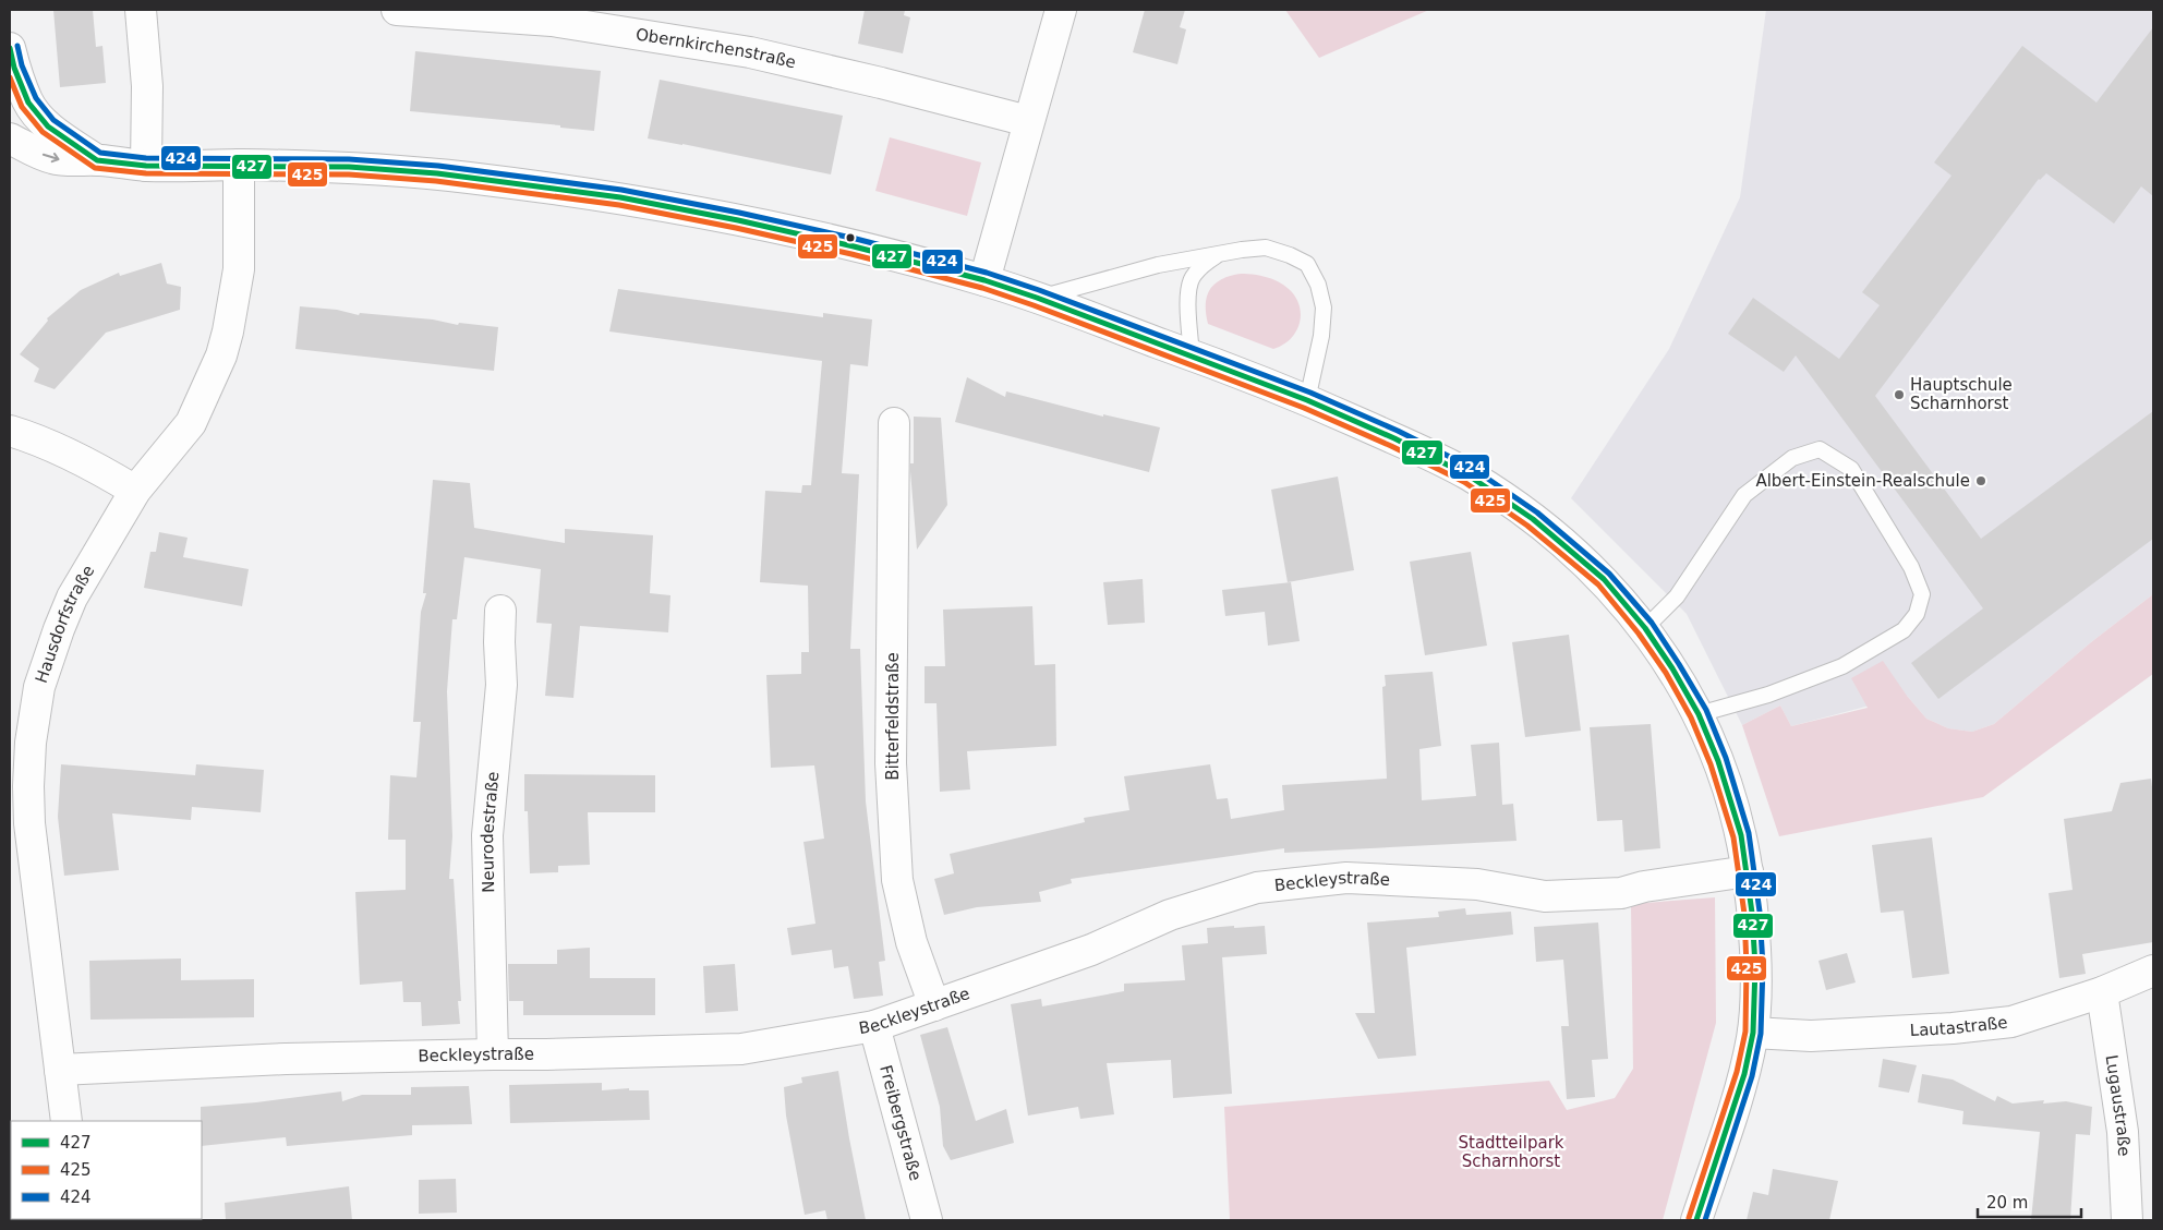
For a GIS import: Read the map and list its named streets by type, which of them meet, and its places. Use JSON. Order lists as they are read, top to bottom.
{
  "streets": {
    "street": [
      "Obernkirchenstraße",
      "Hausdorfstraße",
      "Bitterfeldstraße",
      "Neurodestraße",
      "Beckleystraße",
      "Lautastraße",
      "Lugaustraße",
      "Freibergstraße"
    ]
  },
  "crossings": [
    ["Hausdorfstraße", "Beckleystraße"],
    ["Bitterfeldstraße", "Beckleystraße"],
    ["Neurodestraße", "Beckleystraße"],
    ["Beckleystraße", "Freibergstraße"],
    ["Lautastraße", "Lugaustraße"]
  ],
  "parks": ["Stadtteilpark Scharnhorst"],
  "places": ["Hauptschule Scharnhorst", "Albert-Einstein-Realschule"],
  "lines": ["transit line 424", "transit line 427", "transit line 425"],
  "legend": ["427", "425", "424"],
  "scale_bar": "20 m"
}
